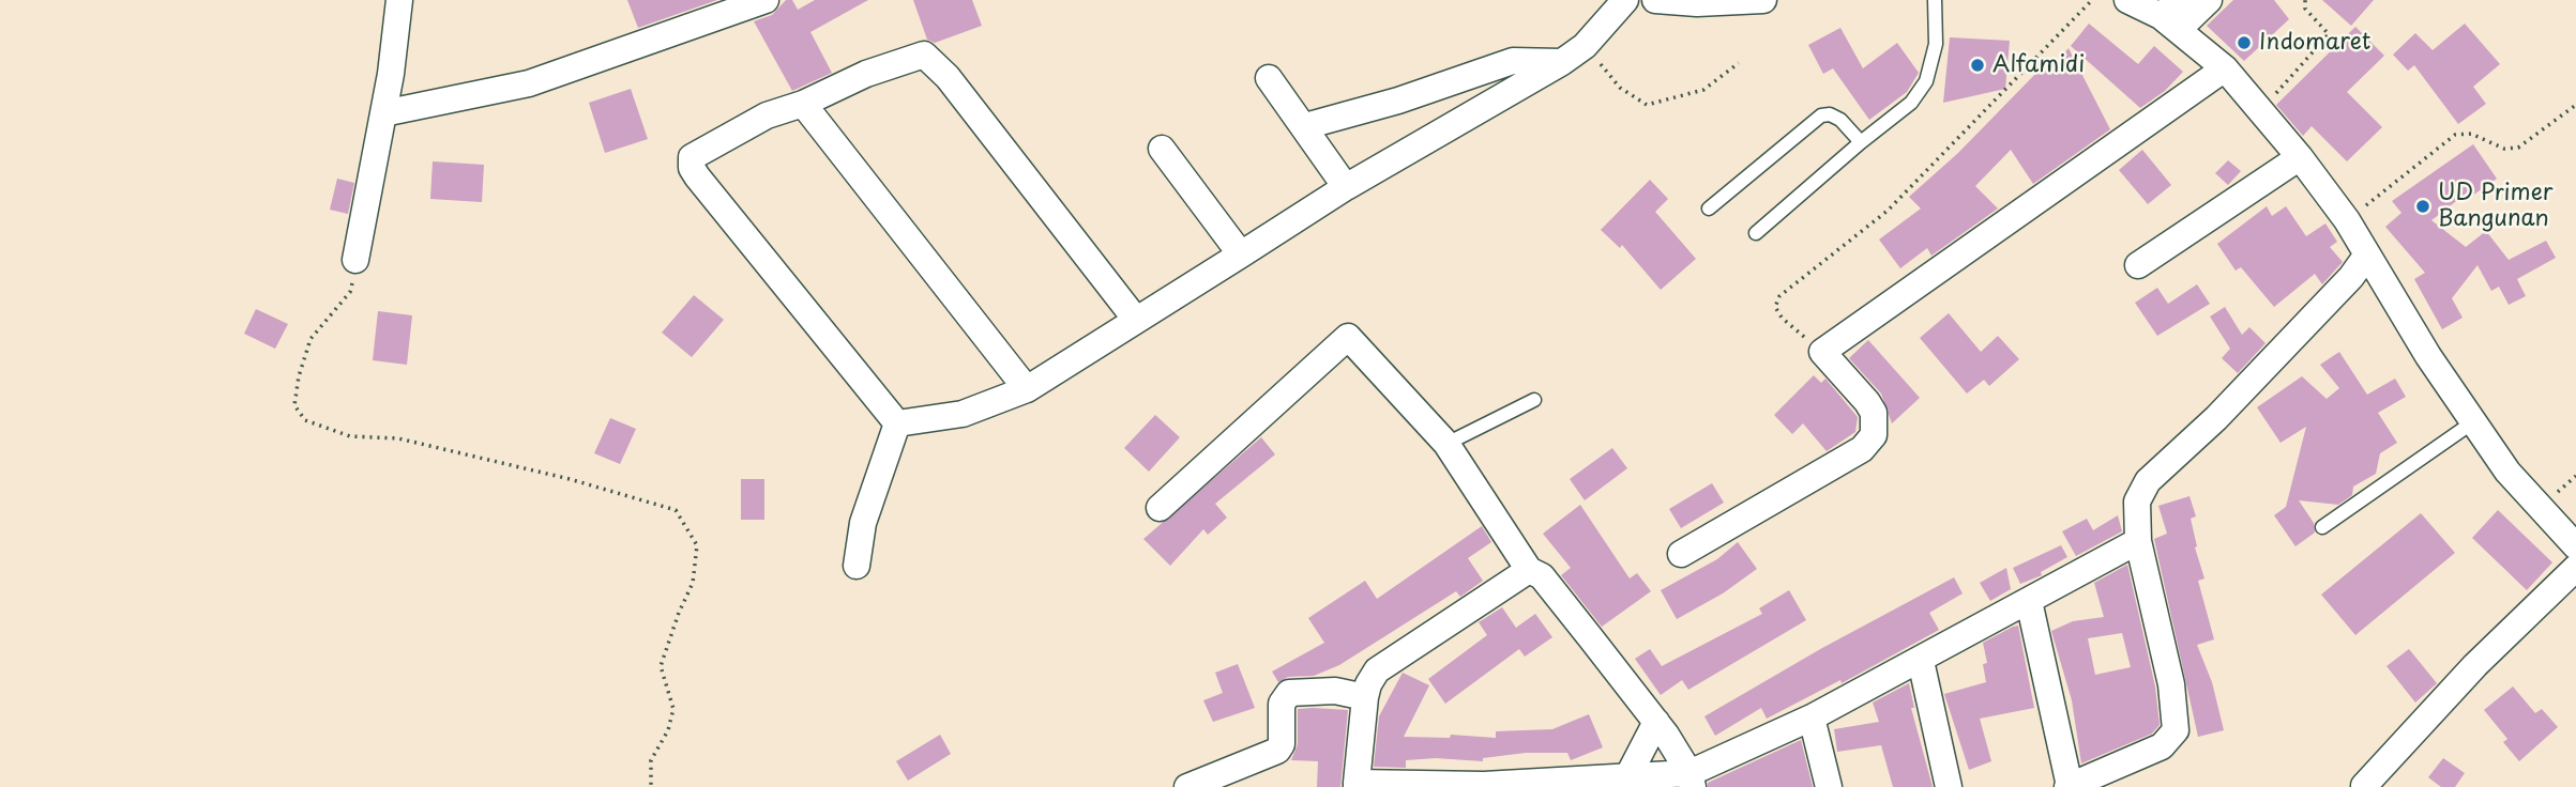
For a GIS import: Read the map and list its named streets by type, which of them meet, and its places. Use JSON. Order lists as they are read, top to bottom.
{
  "places": ["Indomaret", "Alfamidi", "UD Primer Bangunan"]
}
